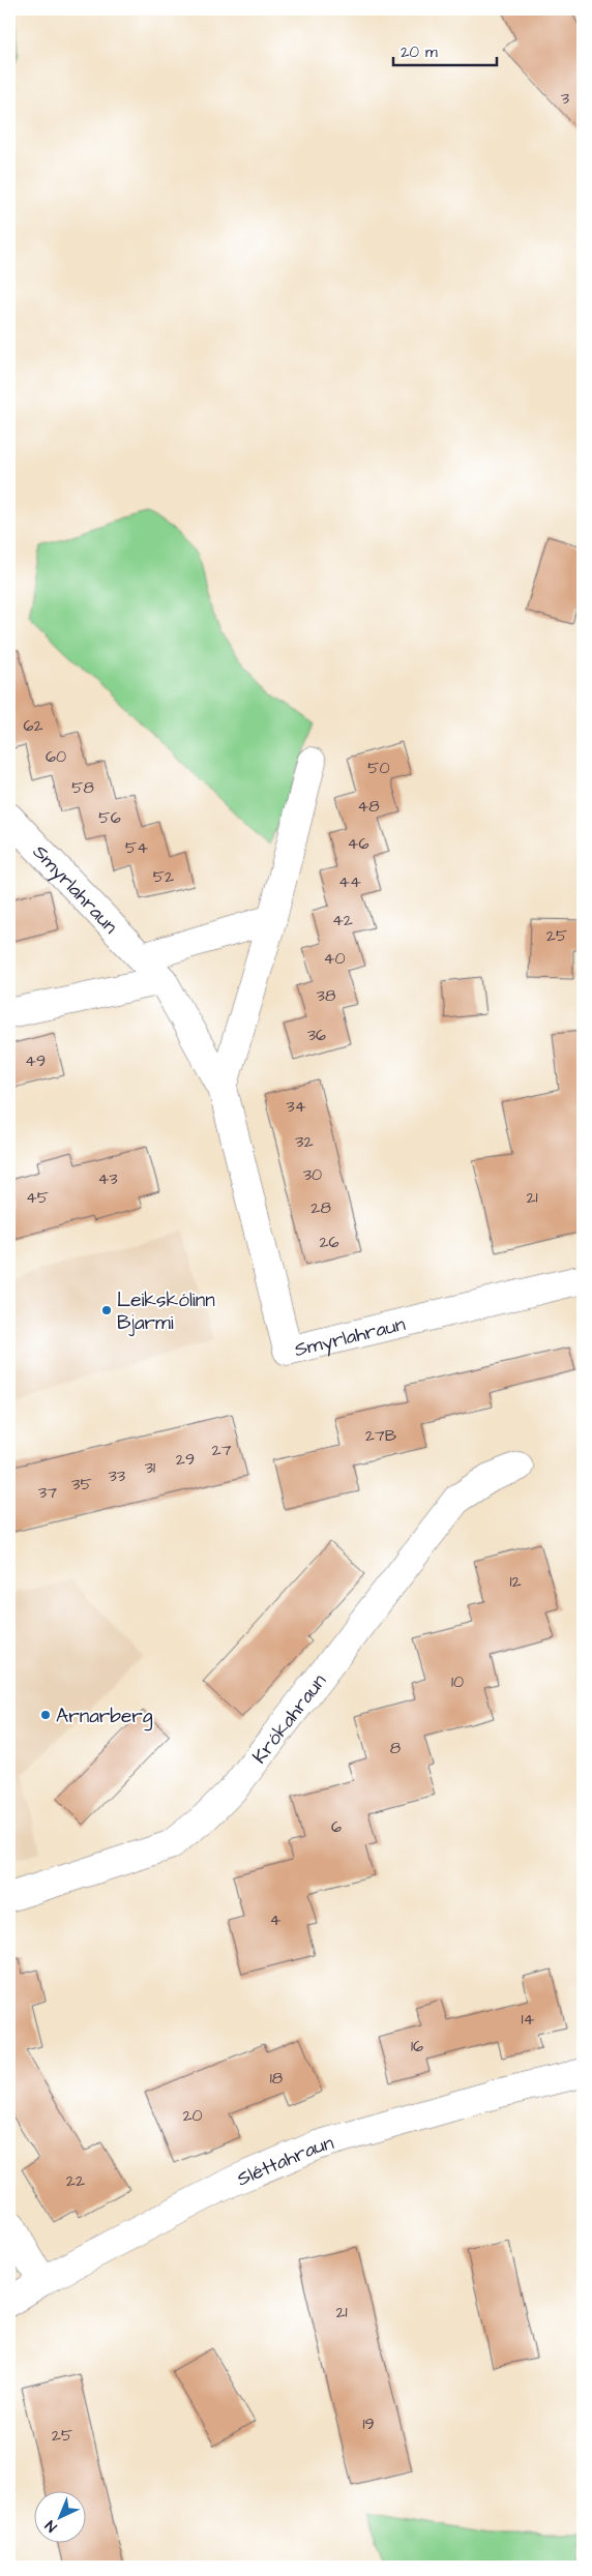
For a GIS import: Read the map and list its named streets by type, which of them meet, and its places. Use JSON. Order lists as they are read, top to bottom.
{
  "streets": {
    "street": ["Smyrlahraun", "Krókahraun", "Sléttahraun"]
  },
  "places": ["Leikskólinn Bjarmi", "Arnarberg"],
  "house_numbers": [
    "3",
    "62",
    "60",
    "50",
    "58",
    "48",
    "56",
    "46",
    "54",
    "52",
    "44",
    "42",
    "25",
    "40",
    "38",
    "36",
    "49",
    "34",
    "32",
    "30",
    "43",
    "45",
    "21",
    "28",
    "26",
    "27B",
    "27",
    "29",
    "31",
    "33",
    "35",
    "37",
    "12",
    "10",
    "8",
    "6",
    "4",
    "14",
    "16",
    "18",
    "20",
    "22",
    "21",
    "19",
    "25"
  ],
  "scale_bar": "20 m",
  "north": "bottom left"
}
